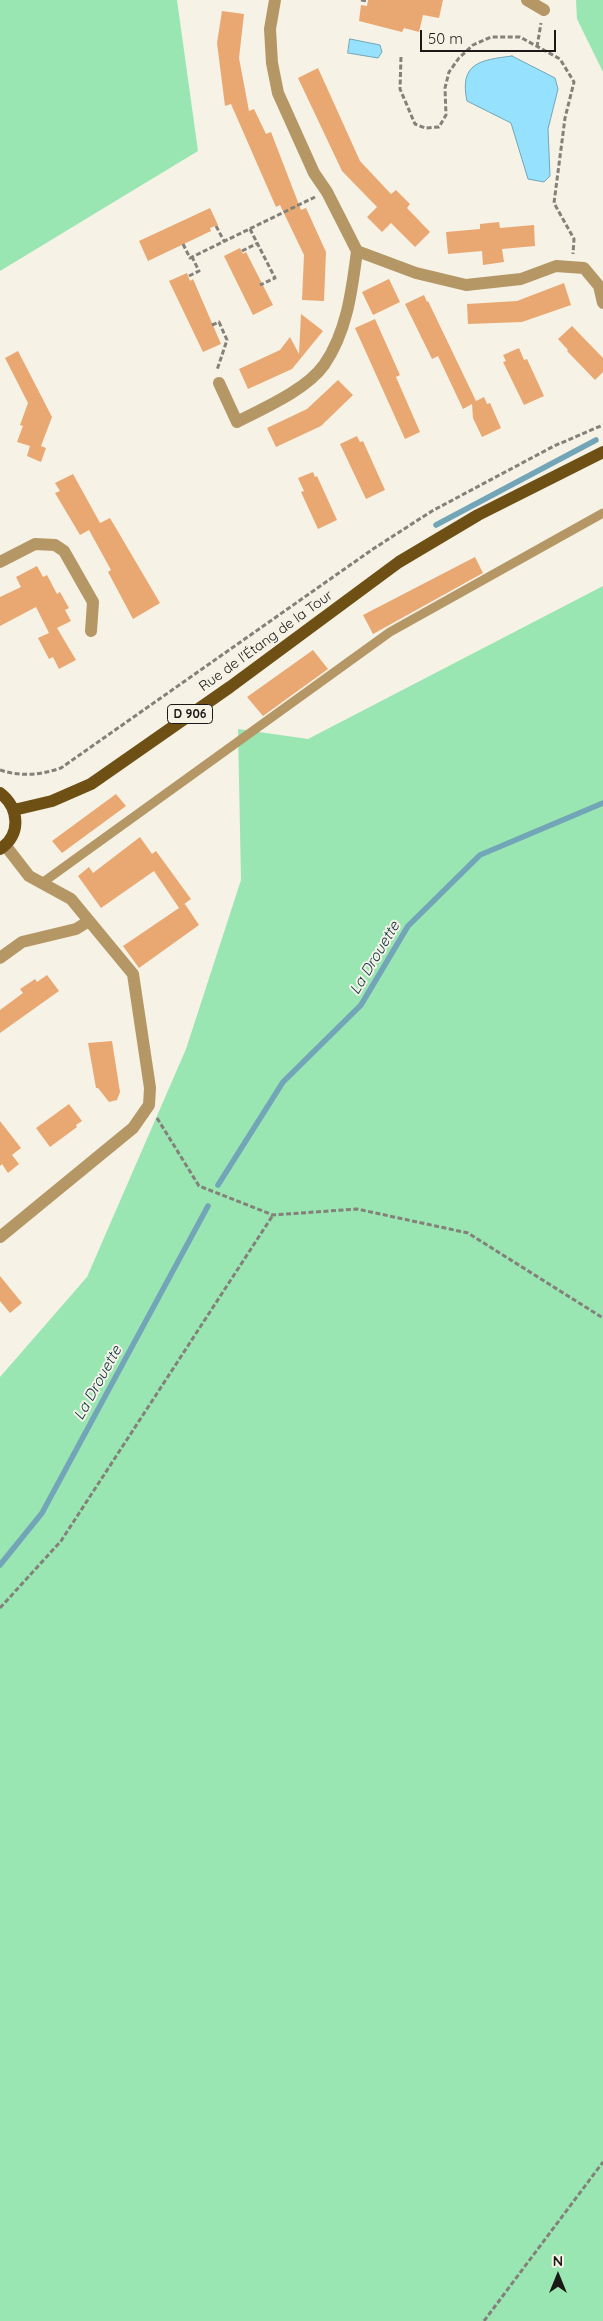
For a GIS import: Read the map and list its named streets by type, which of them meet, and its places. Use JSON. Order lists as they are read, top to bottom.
{
  "streets": {
    "main road": ["Rue de l'Étang de la Tour", "D 906"]
  },
  "water": ["La Drouette"],
  "scale_bar": "50 m",
  "north": "top"
}
